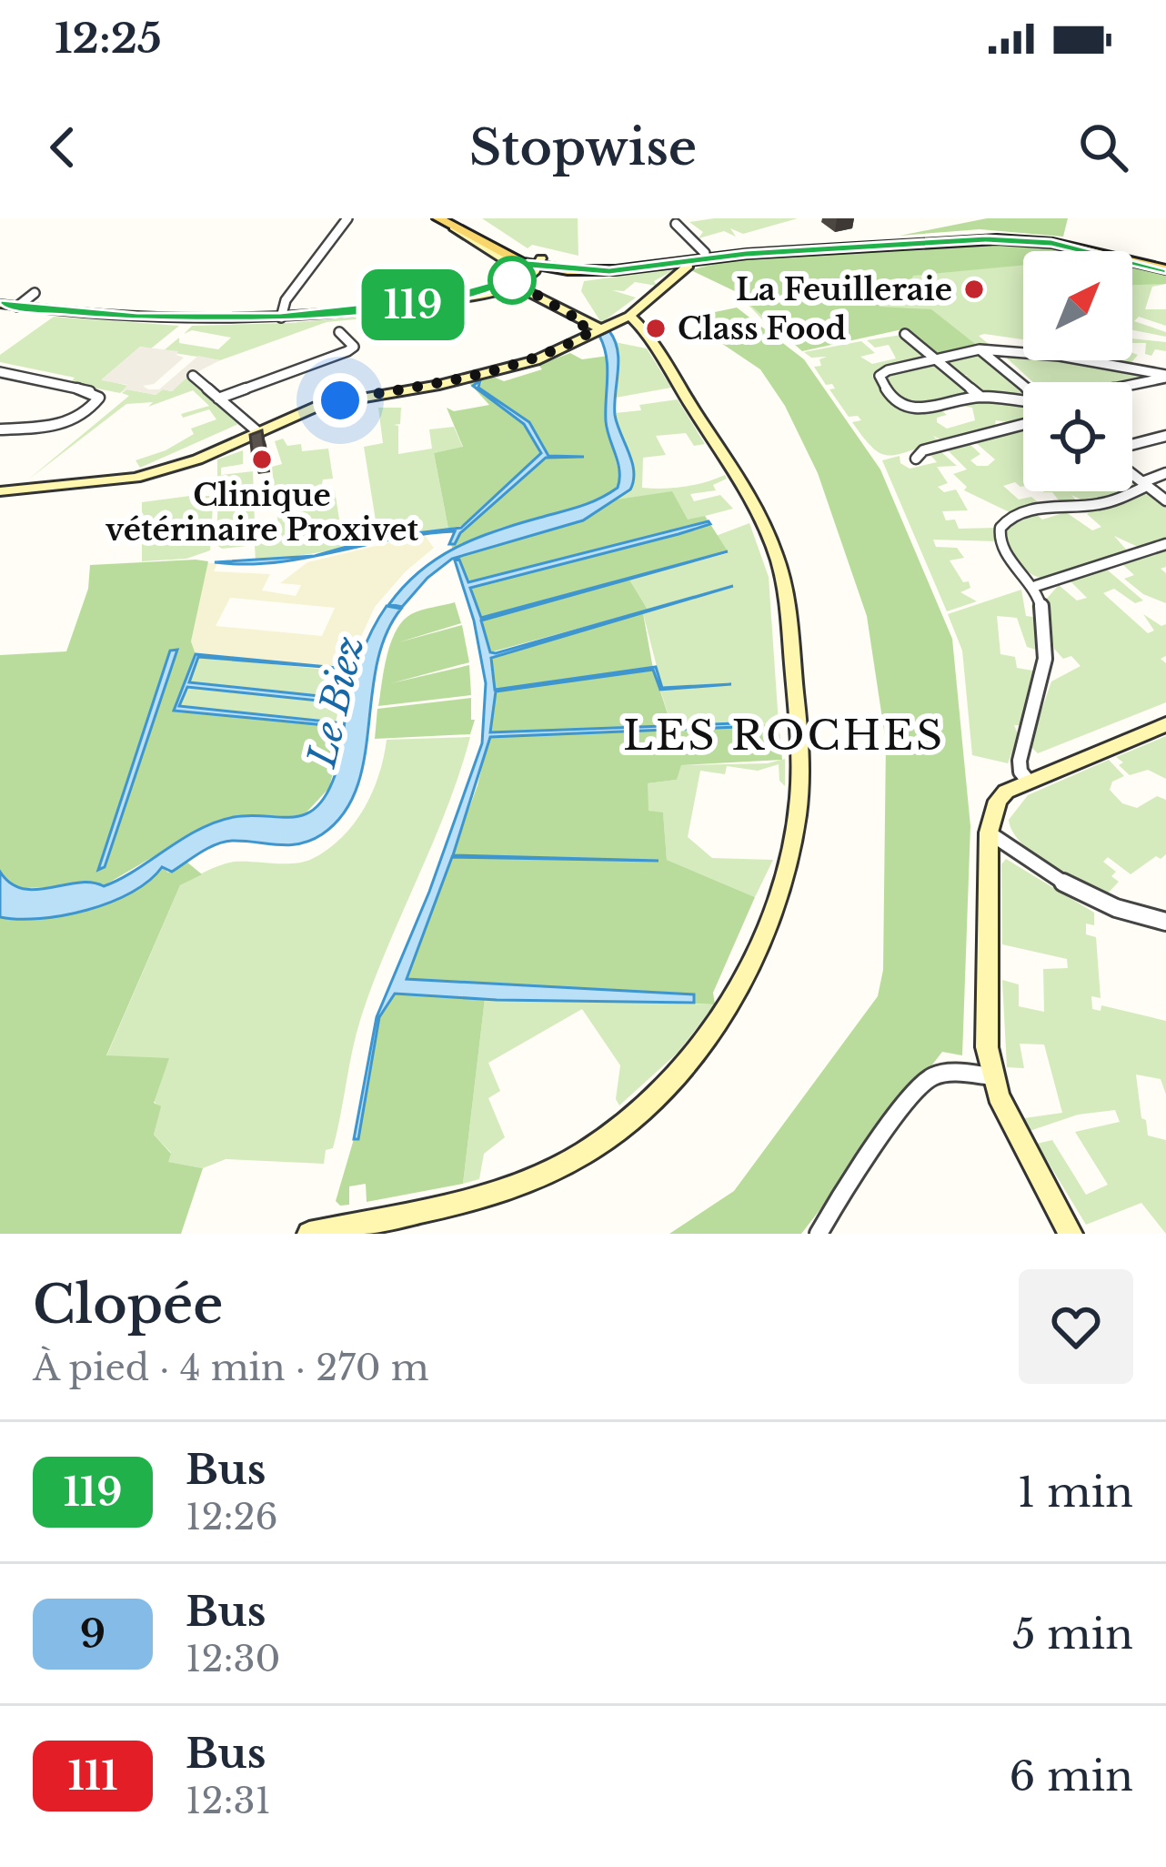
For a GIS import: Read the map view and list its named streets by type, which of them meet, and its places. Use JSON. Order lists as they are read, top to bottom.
{
  "districts": ["LES ROCHES"],
  "water": ["Le Biez"],
  "places": ["La Feuilleraie", "Class Food", "Clinique vétérinaire Proxivet"],
  "lines": ["bus line 119"],
  "north": "top right",
  "page": {
    "status": "12:25",
    "header": "Stopwise",
    "on_map": "119",
    "heading": ["Clopée", "À pied · 4 min · 270 m"],
    "list": [
      {
        "mark": "119",
        "name": "Bus",
        "note": "12:26",
        "value": "1 min"
      },
      {
        "mark": "9",
        "name": "Bus",
        "note": "12:30",
        "value": "5 min"
      },
      {
        "mark": "111",
        "name": "Bus",
        "note": "12:31",
        "value": "6 min"
      }
    ]
  }
}
